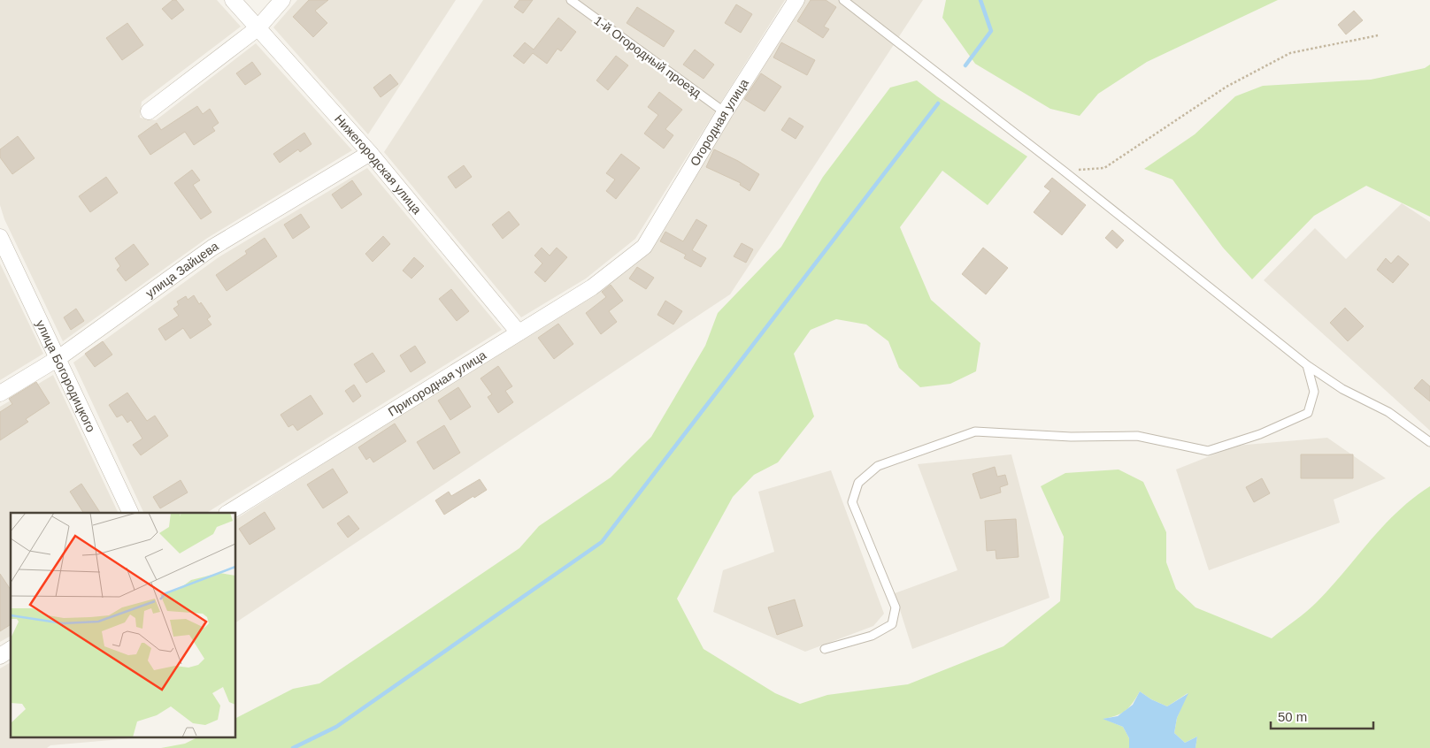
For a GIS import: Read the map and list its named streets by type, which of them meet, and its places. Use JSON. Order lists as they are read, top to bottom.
{
  "streets": {
    "street": [
      "Огородная улица",
      "Нижегородская улица",
      "улица Зайцева",
      "улица Богородицкого",
      "Пригородная улица"
    ],
    "lane": ["1-й Огородный проезд"]
  },
  "crossings": [
    ["1-й Огородный проезд", "Огородная улица"],
    ["Огородная улица", "Пригородная улица"],
    ["Нижегородская улица", "улица Зайцева"],
    ["Нижегородская улица", "Пригородная улица"],
    ["улица Зайцева", "улица Богородицкого"]
  ],
  "scale_bar": "50 m"
}
